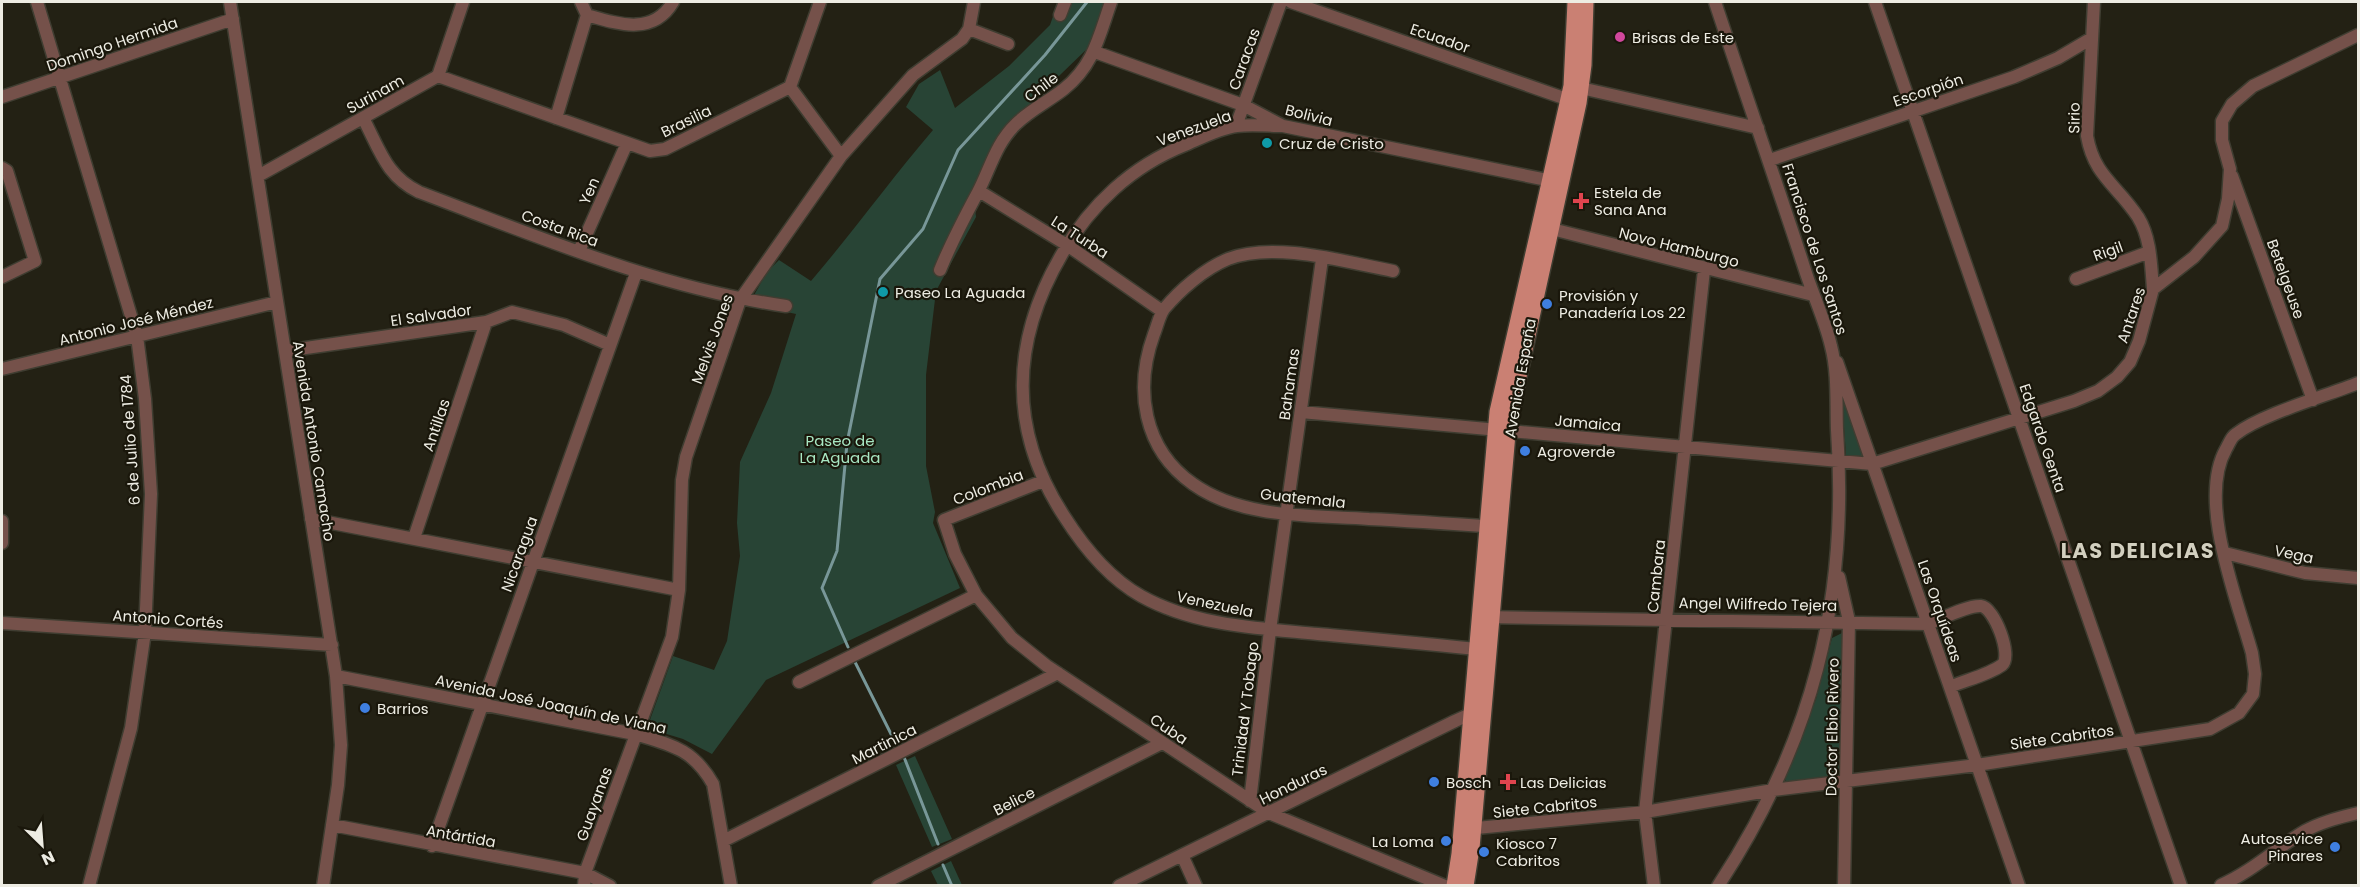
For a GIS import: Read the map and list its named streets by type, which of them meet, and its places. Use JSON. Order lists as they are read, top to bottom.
{
  "streets": {
    "main road": ["Avenida España"],
    "street": [
      "Ecuador",
      "Domingo Hermida",
      "Caracas",
      "Chile",
      "Escorpión",
      "Surinam",
      "Bolivia",
      "Sirio",
      "Brasilia",
      "Venezuela",
      "Yen",
      "Costa Rica",
      "La Turba",
      "Novo Hamburgo",
      "Francisco de Los Santos",
      "Rigil",
      "Betelgeuse",
      "El Salvador",
      "Antares",
      "Antonio José Méndez",
      "Melvis Jones",
      "Bahamas",
      "Jamaica",
      "Antillas",
      "Edgardo Genta",
      "6 de Julio de 1784",
      "Avenida Antonio Camacho",
      "Colombia",
      "Guatemala",
      "Nicaragua",
      "Vega",
      "Cambara",
      "Angel Wilfredo Tejera",
      "Las Orquídeas",
      "Antonio Cortés",
      "Avenida José Joaquín de Viana",
      "Trinidad Y Tobago",
      "Doctor Elbio Rivero",
      "Cuba",
      "Siete Cabritos",
      "Martinica",
      "Honduras",
      "Belice",
      "Guayanas",
      "Antártida"
    ]
  },
  "crossings": [
    ["Ecuador", "Francisco de Los Santos"],
    ["Ecuador", "Avenida España"],
    ["Domingo Hermida", "6 de Julio de 1784"],
    ["Domingo Hermida", "Avenida Antonio Camacho"],
    ["Caracas", "Bolivia"],
    ["Caracas", "Venezuela"],
    ["Chile", "Bolivia"],
    ["Chile", "La Turba"],
    ["Escorpión", "Sirio"],
    ["Escorpión", "Francisco de Los Santos"],
    ["Escorpión", "Edgardo Genta"],
    ["Surinam", "Brasilia"],
    ["Surinam", "Costa Rica"],
    ["Surinam", "Avenida Antonio Camacho"],
    ["Bolivia", "Venezuela"],
    ["Bolivia", "Avenida España"],
    ["Sirio", "Rigil"],
    ["Sirio", "Antares"],
    ["Brasilia", "Yen"],
    ["Venezuela", "La Turba"],
    ["Venezuela", "Avenida España"],
    ["Venezuela", "Colombia"],
    ["Venezuela", "Trinidad Y Tobago"],
    ["Yen", "Costa Rica"],
    ["Costa Rica", "Melvis Jones"],
    ["Costa Rica", "Nicaragua"],
    ["La Turba", "Guatemala"],
    ["Novo Hamburgo", "Francisco de Los Santos"],
    ["Novo Hamburgo", "Avenida España"],
    ["Novo Hamburgo", "Cambara"],
    ["Francisco de Los Santos", "Jamaica"],
    ["Francisco de Los Santos", "Angel Wilfredo Tejera"],
    ["Francisco de Los Santos", "Las Orquídeas"],
    ["Francisco de Los Santos", "Doctor Elbio Rivero"],
    ["Francisco de Los Santos", "Siete Cabritos"],
    ["Betelgeuse", "Antares"],
    ["Betelgeuse", "Siete Cabritos"],
    ["El Salvador", "Antillas"],
    ["El Salvador", "Avenida Antonio Camacho"],
    ["El Salvador", "Nicaragua"],
    ["Antares", "Jamaica"],
    ["Antares", "Edgardo Genta"],
    ["Antares", "Las Orquídeas"],
    ["Antonio José Méndez", "6 de Julio de 1784"],
    ["Antonio José Méndez", "Avenida Antonio Camacho"],
    ["Melvis Jones", "Avenida José Joaquín de Viana"],
    ["Melvis Jones", "Guayanas"],
    ["Avenida España", "Jamaica"],
    ["Avenida España", "Guatemala"],
    ["Avenida España", "Angel Wilfredo Tejera"],
    ["Avenida España", "Siete Cabritos"],
    ["Avenida España", "Honduras"],
    ["Bahamas", "Jamaica"],
    ["Bahamas", "Guatemala"],
    ["Bahamas", "Trinidad Y Tobago"],
    ["Jamaica", "Cambara"],
    ["Jamaica", "Las Orquídeas"],
    ["Edgardo Genta", "Siete Cabritos"],
    ["6 de Julio de 1784", "Antonio Cortés"],
    ["Avenida Antonio Camacho", "Antonio Cortés"],
    ["Avenida Antonio Camacho", "Avenida José Joaquín de Viana"],
    ["Avenida Antonio Camacho", "Antártida"],
    ["Colombia", "Cuba"],
    ["Guatemala", "Trinidad Y Tobago"],
    ["Nicaragua", "Avenida José Joaquín de Viana"],
    ["Nicaragua", "Antártida"],
    ["Vega", "Siete Cabritos"],
    ["Cambara", "Angel Wilfredo Tejera"],
    ["Cambara", "Siete Cabritos"],
    ["Angel Wilfredo Tejera", "Las Orquídeas"],
    ["Angel Wilfredo Tejera", "Doctor Elbio Rivero"],
    ["Las Orquídeas", "Siete Cabritos"],
    ["Avenida José Joaquín de Viana", "Martinica"],
    ["Avenida José Joaquín de Viana", "Guayanas"],
    ["Trinidad Y Tobago", "Cuba"],
    ["Doctor Elbio Rivero", "Siete Cabritos"],
    ["Cuba", "Martinica"],
    ["Cuba", "Honduras"],
    ["Cuba", "Belice"],
    ["Guayanas", "Antártida"]
  ],
  "districts": ["LAS DELICIAS"],
  "parks": ["Paseo de La Aguada"],
  "places": {
    "other": [
      "Brisas de Este",
      "Cruz de Cristo",
      "Paseo La Aguada",
      "Provisión y Panadería Los 22",
      "Agroverde",
      "Barrios",
      "Bosch",
      "La Loma",
      "Autosevice Pinares",
      "Kiosco 7 Cabritos"
    ],
    "health": ["Estela de Sana Ana", "Las Delicias"]
  },
  "north": "bottom right"
}
